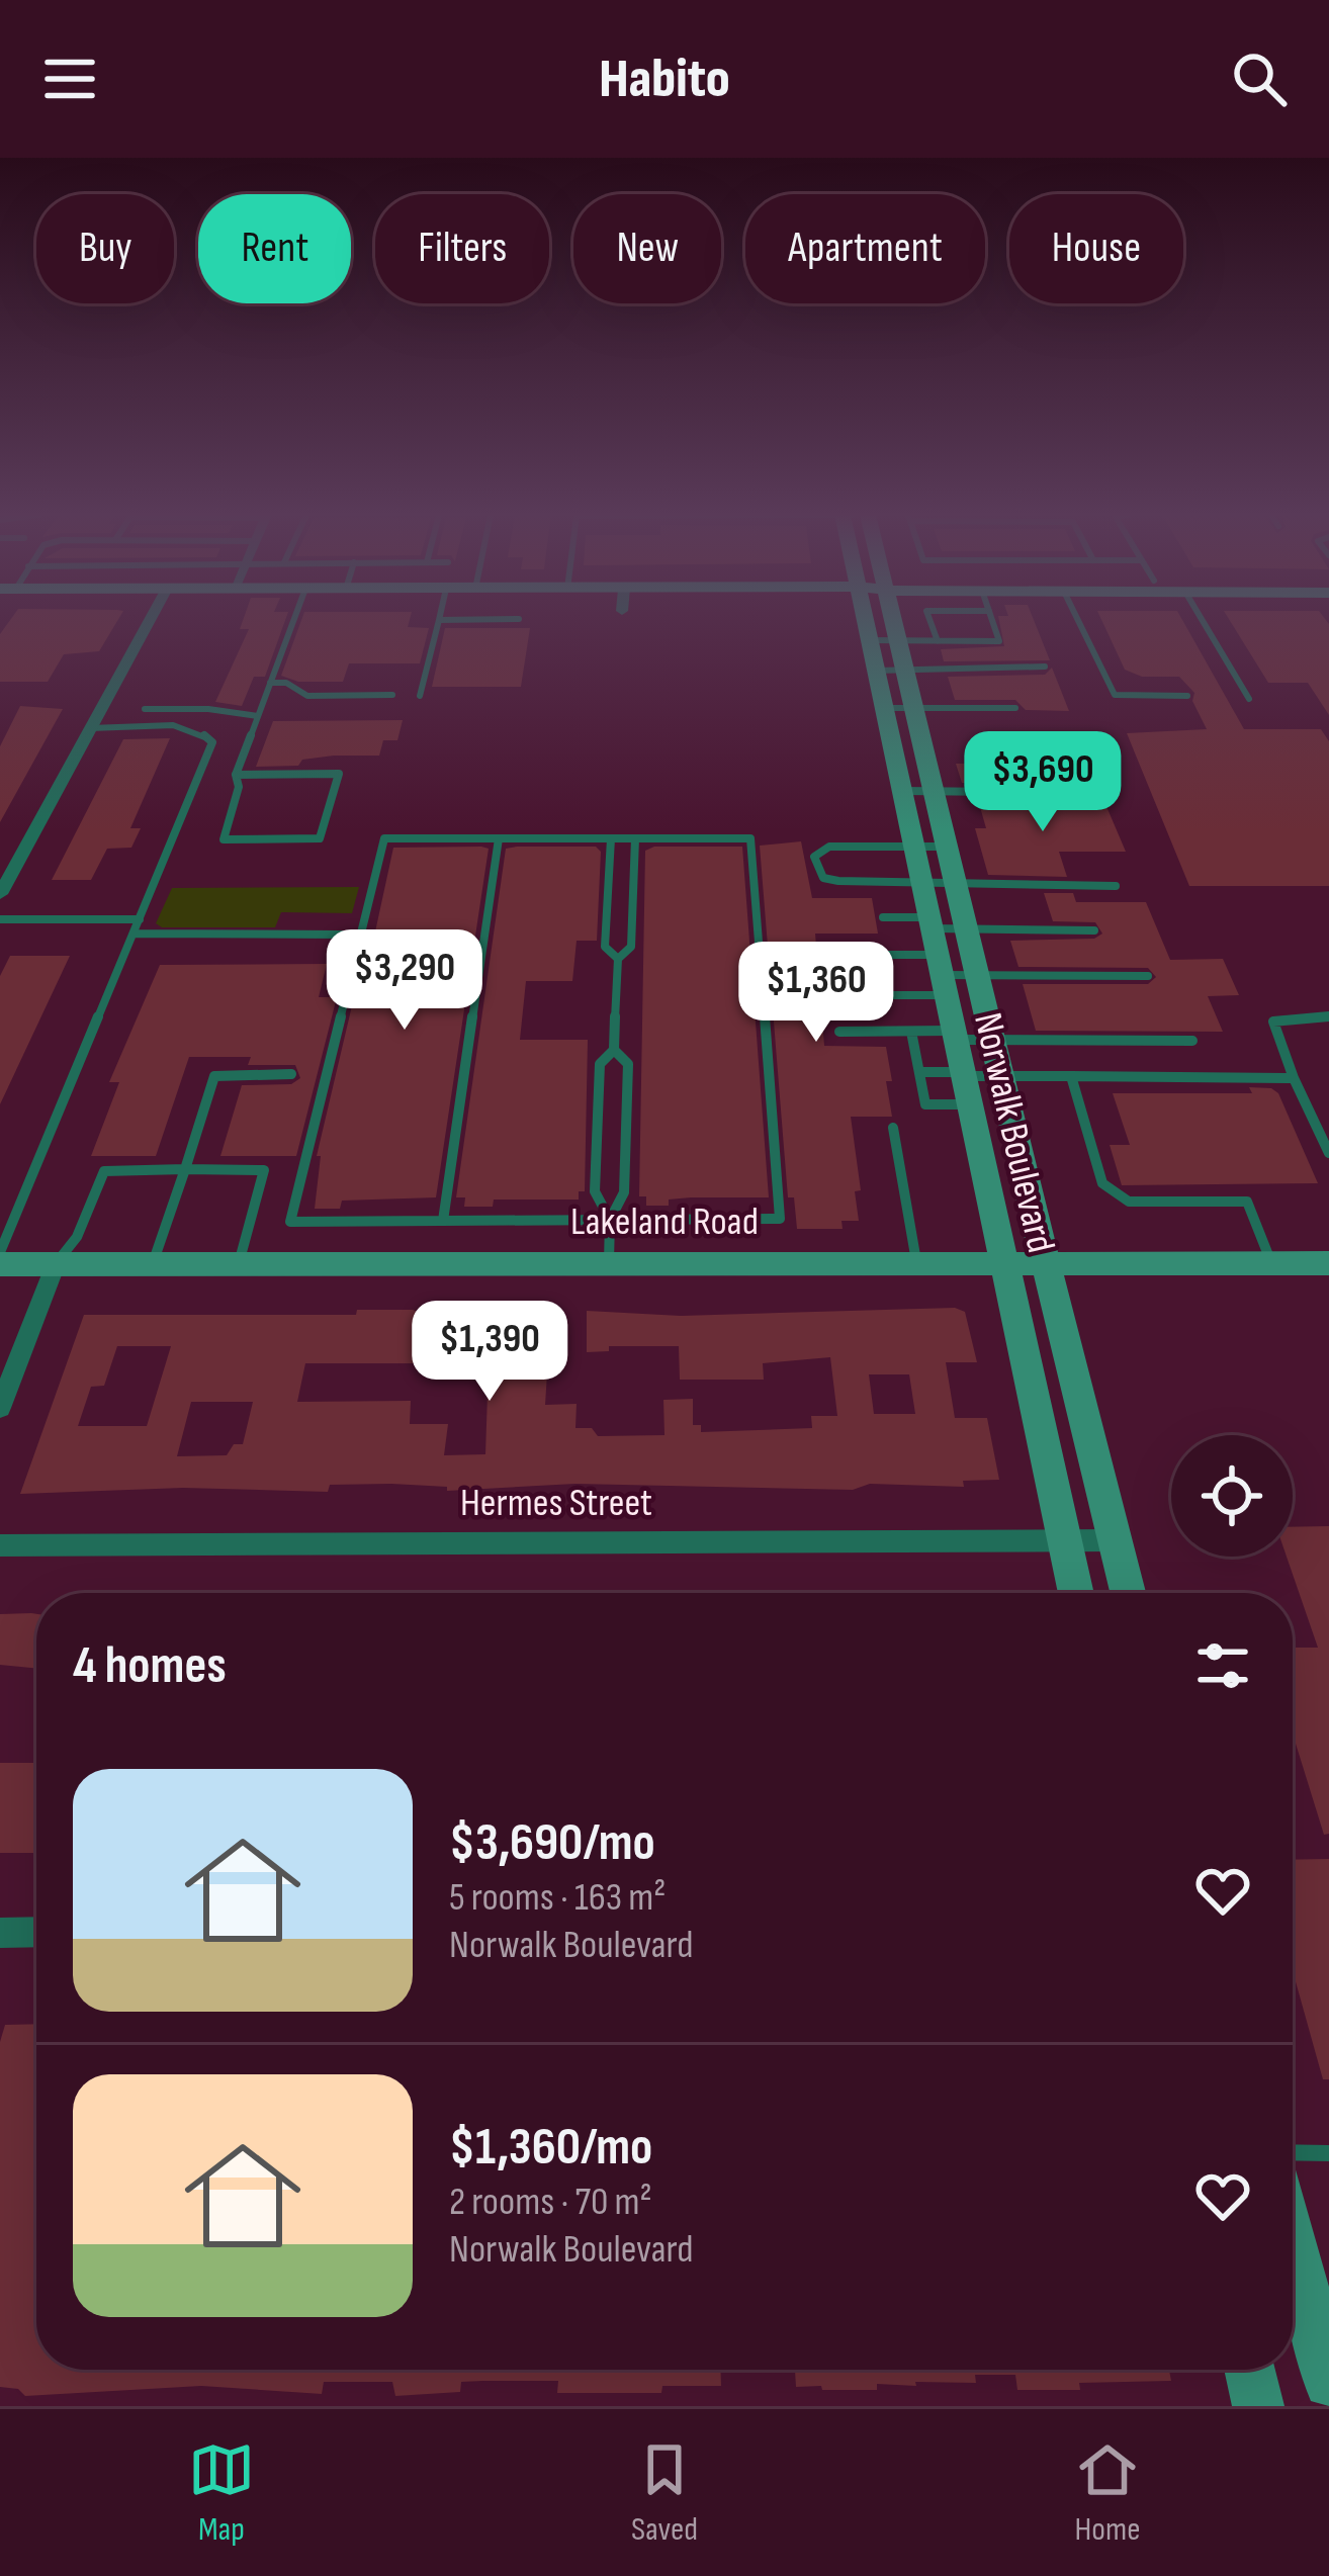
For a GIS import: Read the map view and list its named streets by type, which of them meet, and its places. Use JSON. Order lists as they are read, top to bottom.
{
  "streets": {
    "main road": ["Norwalk Boulevard", "Lakeland Road"],
    "street": ["Hermes Street"]
  },
  "crossings": [
    ["Norwalk Boulevard", "Lakeland Road"],
    ["Norwalk Boulevard", "Hermes Street"]
  ],
  "page": {
    "header": "Habito",
    "chip": [
      "Buy",
      "Rent",
      "Filters",
      "New",
      "Apartment",
      "House"
    ],
    "price": [
      "$3,690",
      "$3,290",
      "$1,360",
      "$1,390"
    ],
    "heading": "4 homes",
    "list": [
      {
        "name": "$3,690/mo",
        "note": "5 rooms · 163 m² · Norwalk Boulevard"
      },
      {
        "name": "$1,360/mo",
        "note": "2 rooms · 70 m² · Norwalk Boulevard"
      }
    ],
    "tabs": ["Map", "Saved", "Home"]
  }
}
